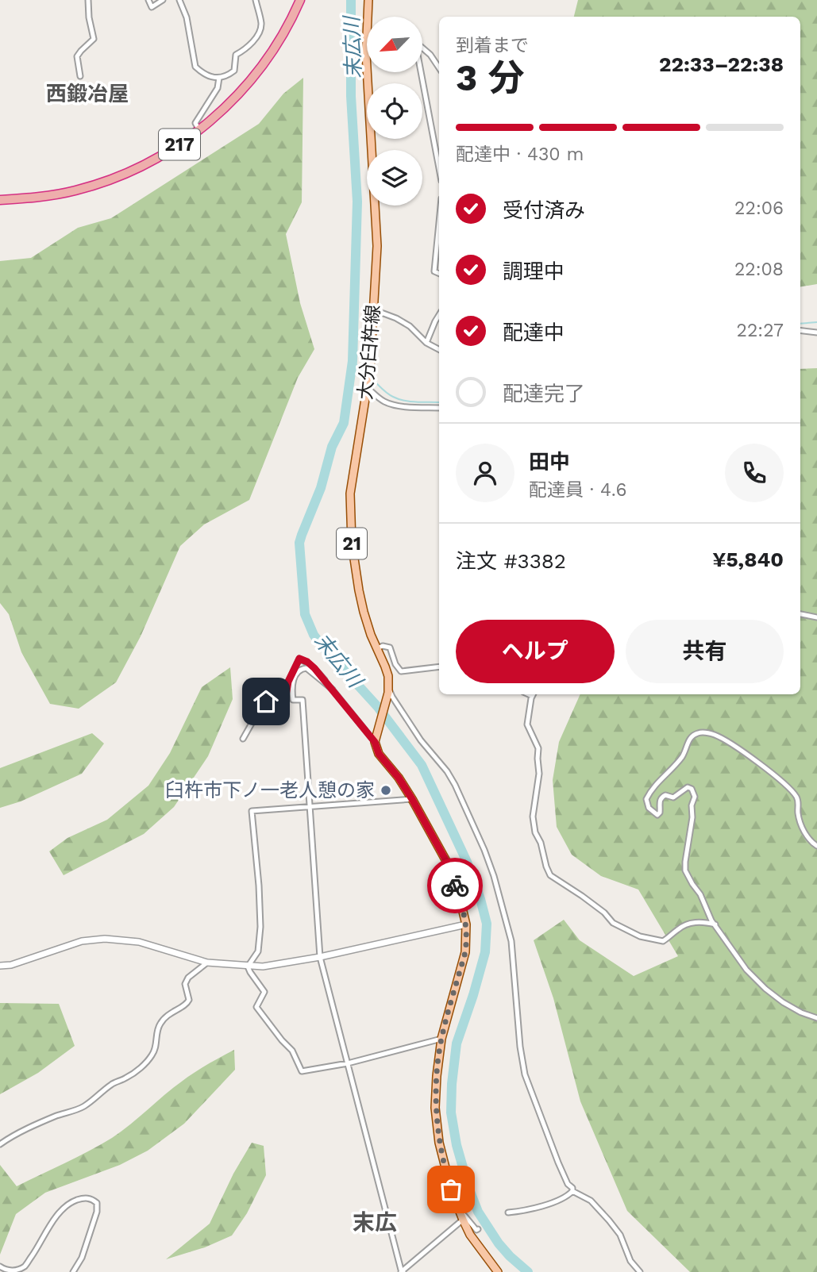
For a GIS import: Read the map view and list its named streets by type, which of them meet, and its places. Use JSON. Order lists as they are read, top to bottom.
{
  "streets": {
    "highway": ["217"],
    "main road": ["大分臼杵線", "21"]
  },
  "districts": ["西鍛冶屋", "末広"],
  "water": ["末広川"],
  "places": ["臼杵市下ノ一老人憩の家"],
  "north": "bottom left",
  "page": {
    "heading": ["3 分", "到着まで", "22:33–22:38"],
    "panel": [
      "田中",
      "配達員 · 4.6",
      "注文 #3382",
      "¥5,840"
    ],
    "bar": "配達中 · 430 m",
    "list": [
      ["受付済み", "22:06"],
      ["調理中", "22:08"],
      ["配達中", "22:27"],
      "配達完了"
    ],
    "buttons": ["ヘルプ", "共有"]
  }
}
